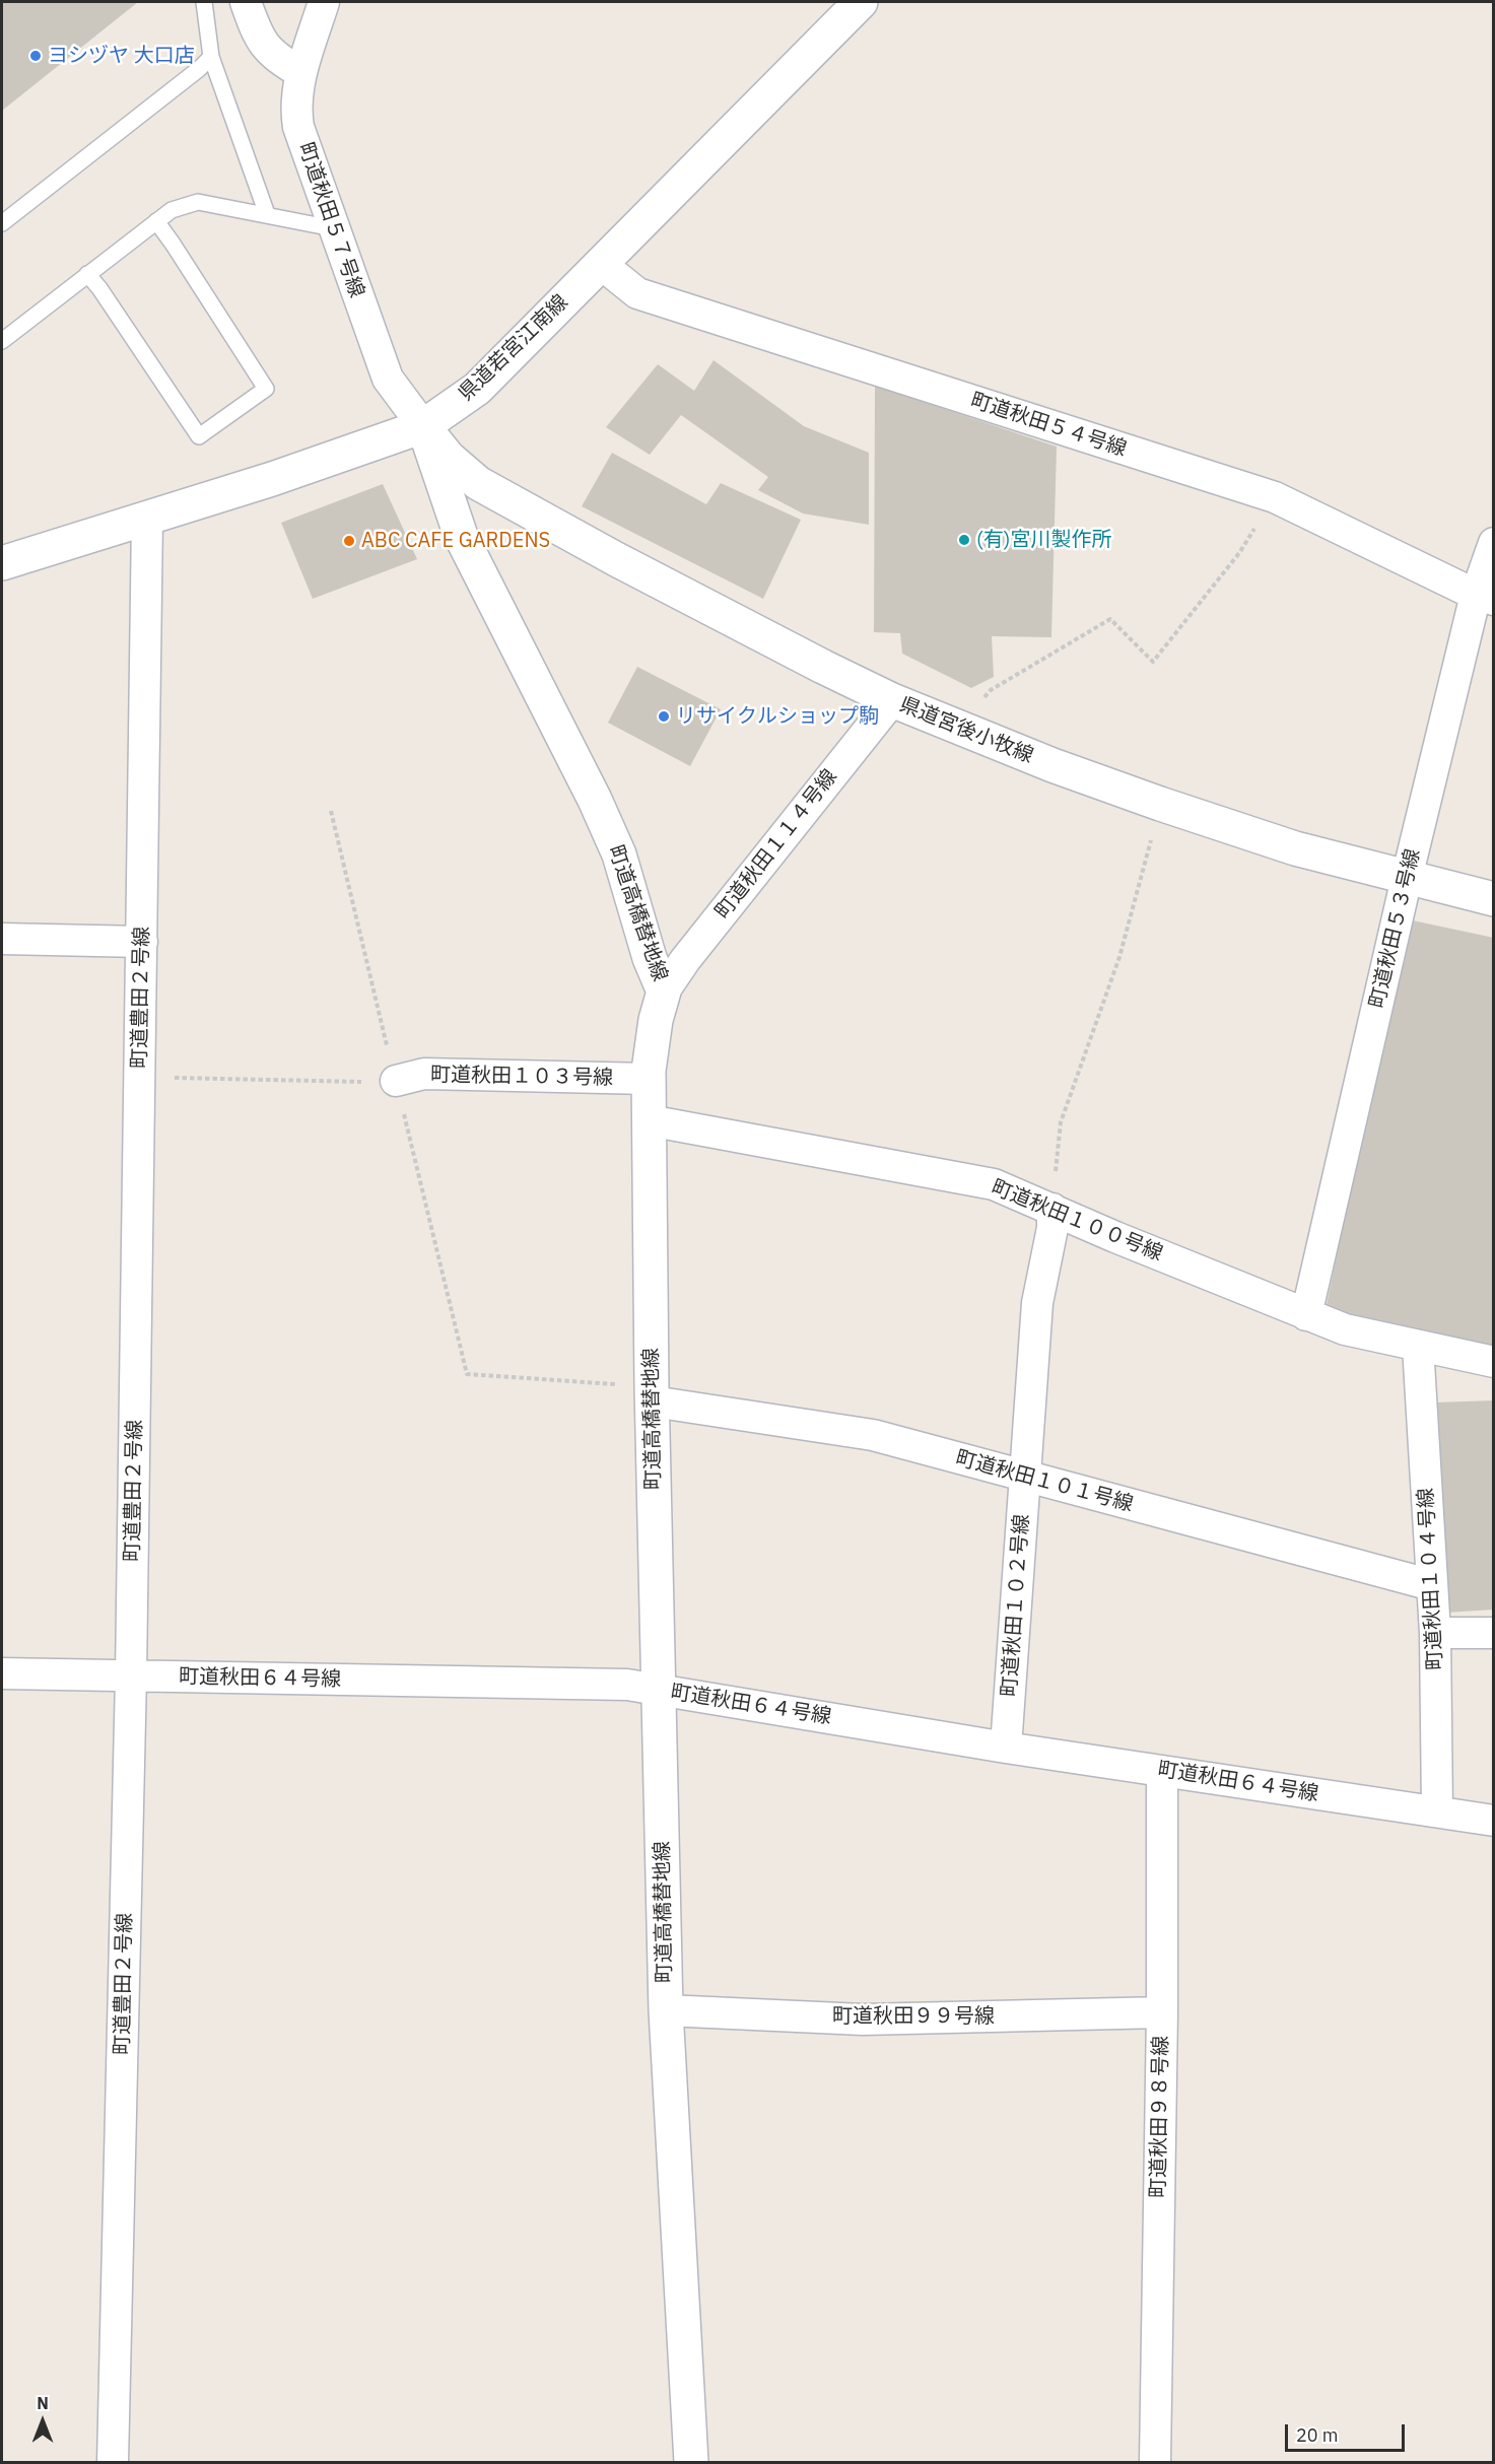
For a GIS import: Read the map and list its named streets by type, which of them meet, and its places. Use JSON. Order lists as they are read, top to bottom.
{
  "streets": {
    "main road": ["県道若宮江南線", "県道宮後小牧線", "町道高橋替地線"],
    "street": [
      "町道秋田５７号線",
      "町道秋田５４号線",
      "町道秋田１１４号線",
      "町道秋田５３号線",
      "町道豊田２号線",
      "町道秋田１０３号線",
      "町道秋田１００号線",
      "町道秋田１０１号線",
      "町道秋田１０４号線",
      "町道秋田１０２号線",
      "町道秋田６４号線",
      "町道秋田９９号線",
      "町道秋田９８号線"
    ]
  },
  "crossings": [
    ["町道秋田５７号線", "県道若宮江南線"],
    ["町道秋田５７号線", "県道宮後小牧線"],
    ["町道秋田５７号線", "町道高橋替地線"],
    ["県道若宮江南線", "町道秋田５４号線"],
    ["県道若宮江南線", "県道宮後小牧線"],
    ["県道若宮江南線", "町道高橋替地線"],
    ["県道若宮江南線", "町道豊田２号線"],
    ["町道秋田５４号線", "町道秋田５３号線"],
    ["県道宮後小牧線", "町道秋田１１４号線"],
    ["県道宮後小牧線", "町道高橋替地線"],
    ["県道宮後小牧線", "町道秋田５３号線"],
    ["町道秋田１１４号線", "町道高橋替地線"],
    ["町道高橋替地線", "町道秋田１０３号線"],
    ["町道高橋替地線", "町道秋田１００号線"],
    ["町道高橋替地線", "町道秋田１０１号線"],
    ["町道高橋替地線", "町道秋田６４号線"],
    ["町道高橋替地線", "町道秋田９９号線"],
    ["町道秋田５３号線", "町道秋田１００号線"],
    ["町道豊田２号線", "町道秋田６４号線"],
    ["町道秋田１００号線", "町道秋田１０４号線"],
    ["町道秋田１００号線", "町道秋田１０２号線"],
    ["町道秋田１０１号線", "町道秋田１０４号線"],
    ["町道秋田１０１号線", "町道秋田１０２号線"],
    ["町道秋田１０４号線", "町道秋田６４号線"],
    ["町道秋田１０２号線", "町道秋田６４号線"],
    ["町道秋田６４号線", "町道秋田９８号線"],
    ["町道秋田９９号線", "町道秋田９８号線"]
  ],
  "places": [
    "ヨシヅヤ 大口店",
    "(有)宮川製作所",
    "ABC CAFE GARDENS",
    "リサイクルショップ駒"
  ],
  "scale_bar": "20 m",
  "north": "top"
}
